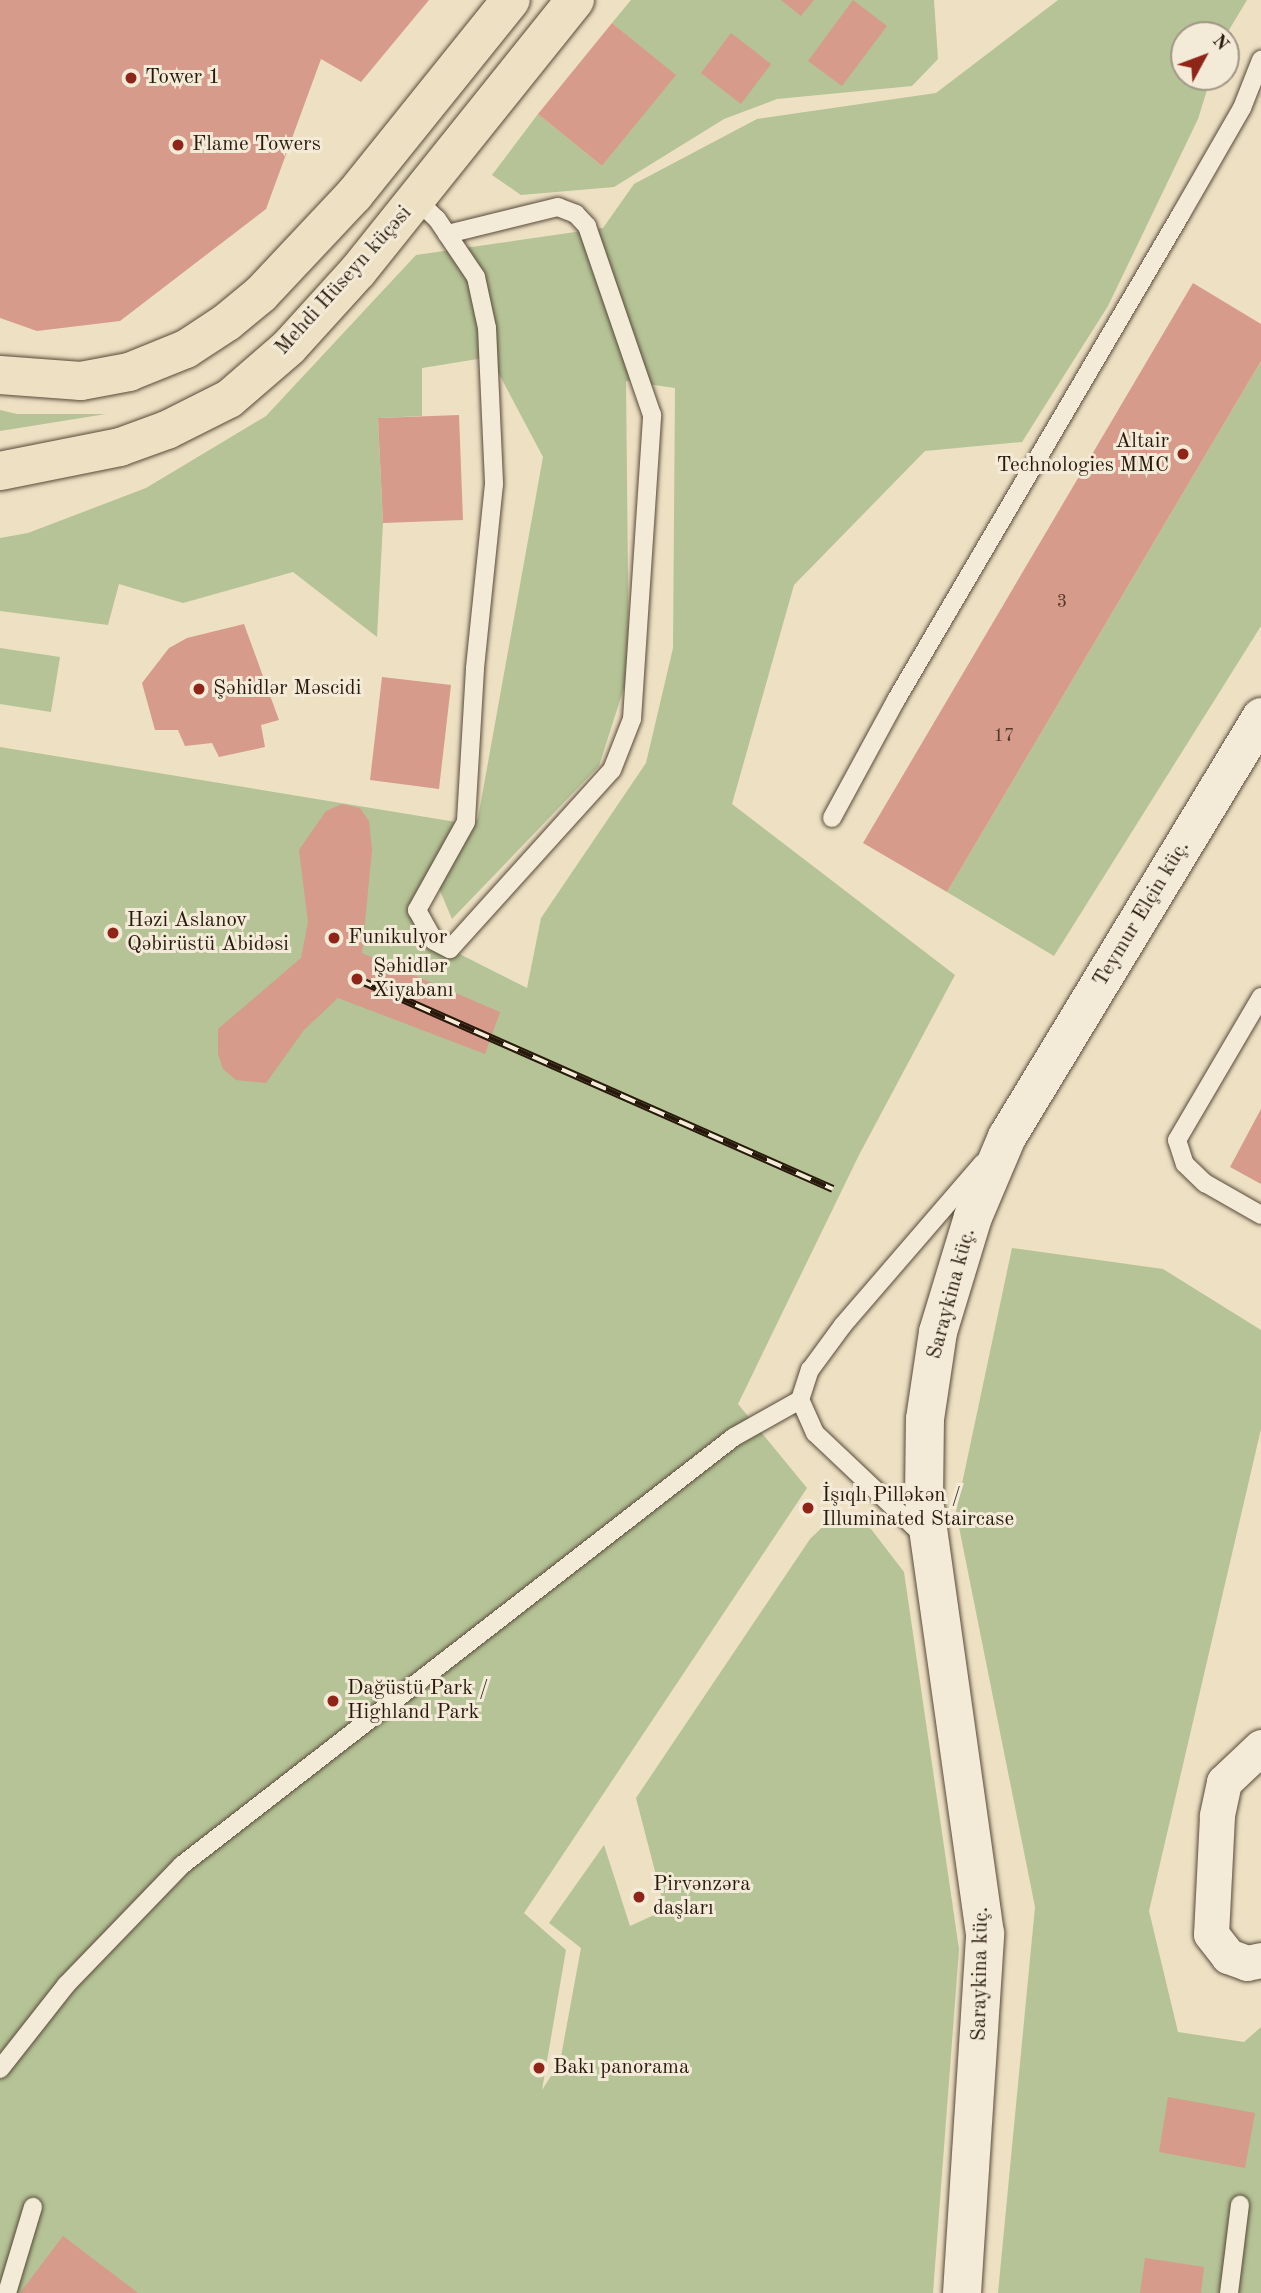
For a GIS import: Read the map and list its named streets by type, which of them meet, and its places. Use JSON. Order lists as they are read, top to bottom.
{
  "streets": {
    "main road": ["Mehdi Hüseyn küçəsi"],
    "street": ["Teymur Elçin küç.", "Saraykina küç."]
  },
  "crossings": [
    ["Teymur Elçin küç.", "Saraykina küç."]
  ],
  "places": [
    "Tower 1",
    "Flame Towers",
    "Altair Technologies MMC",
    "Şəhidlər Məscidi",
    "Həzi Aslanov Qəbirüstü Abidəsi",
    "Funikulyor",
    "Şəhidlər Xiyabanı",
    "İşıqlı Pilləkən / Illuminated Staircase",
    "Dağüstü Park / Highland Park",
    "Pirvənzəra daşları",
    "Bakı panorama"
  ],
  "house_numbers": ["3", "17"],
  "north": "top right"
}
